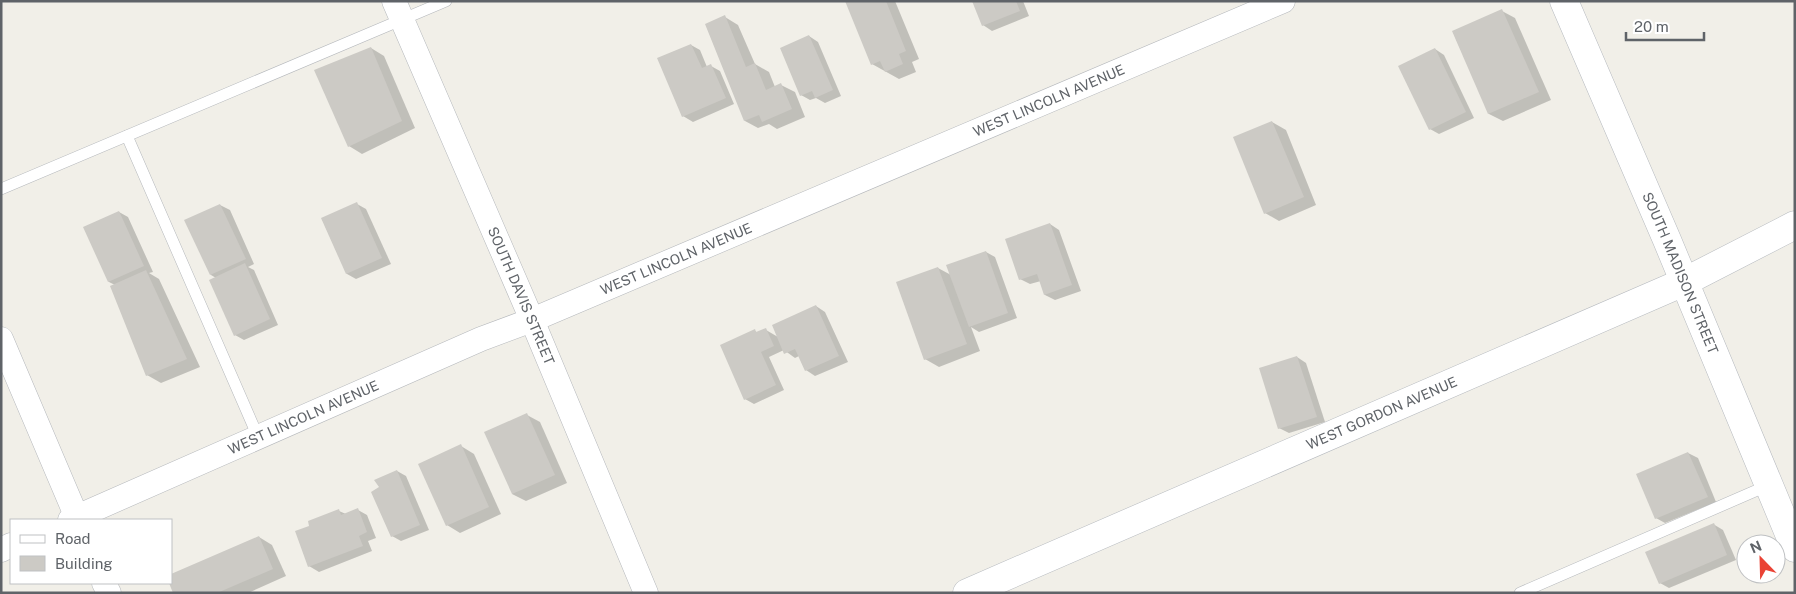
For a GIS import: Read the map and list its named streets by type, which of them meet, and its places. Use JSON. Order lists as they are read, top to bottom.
{
  "streets": {
    "street": [
      "WEST LINCOLN AVENUE",
      "SOUTH MADISON STREET",
      "SOUTH DAVIS STREET",
      "WEST GORDON AVENUE"
    ]
  },
  "crossings": [
    ["WEST LINCOLN AVENUE", "SOUTH DAVIS STREET"],
    ["SOUTH MADISON STREET", "WEST GORDON AVENUE"]
  ],
  "legend": ["Road", "Building"],
  "scale_bar": "20 m",
  "north": "top left"
}
